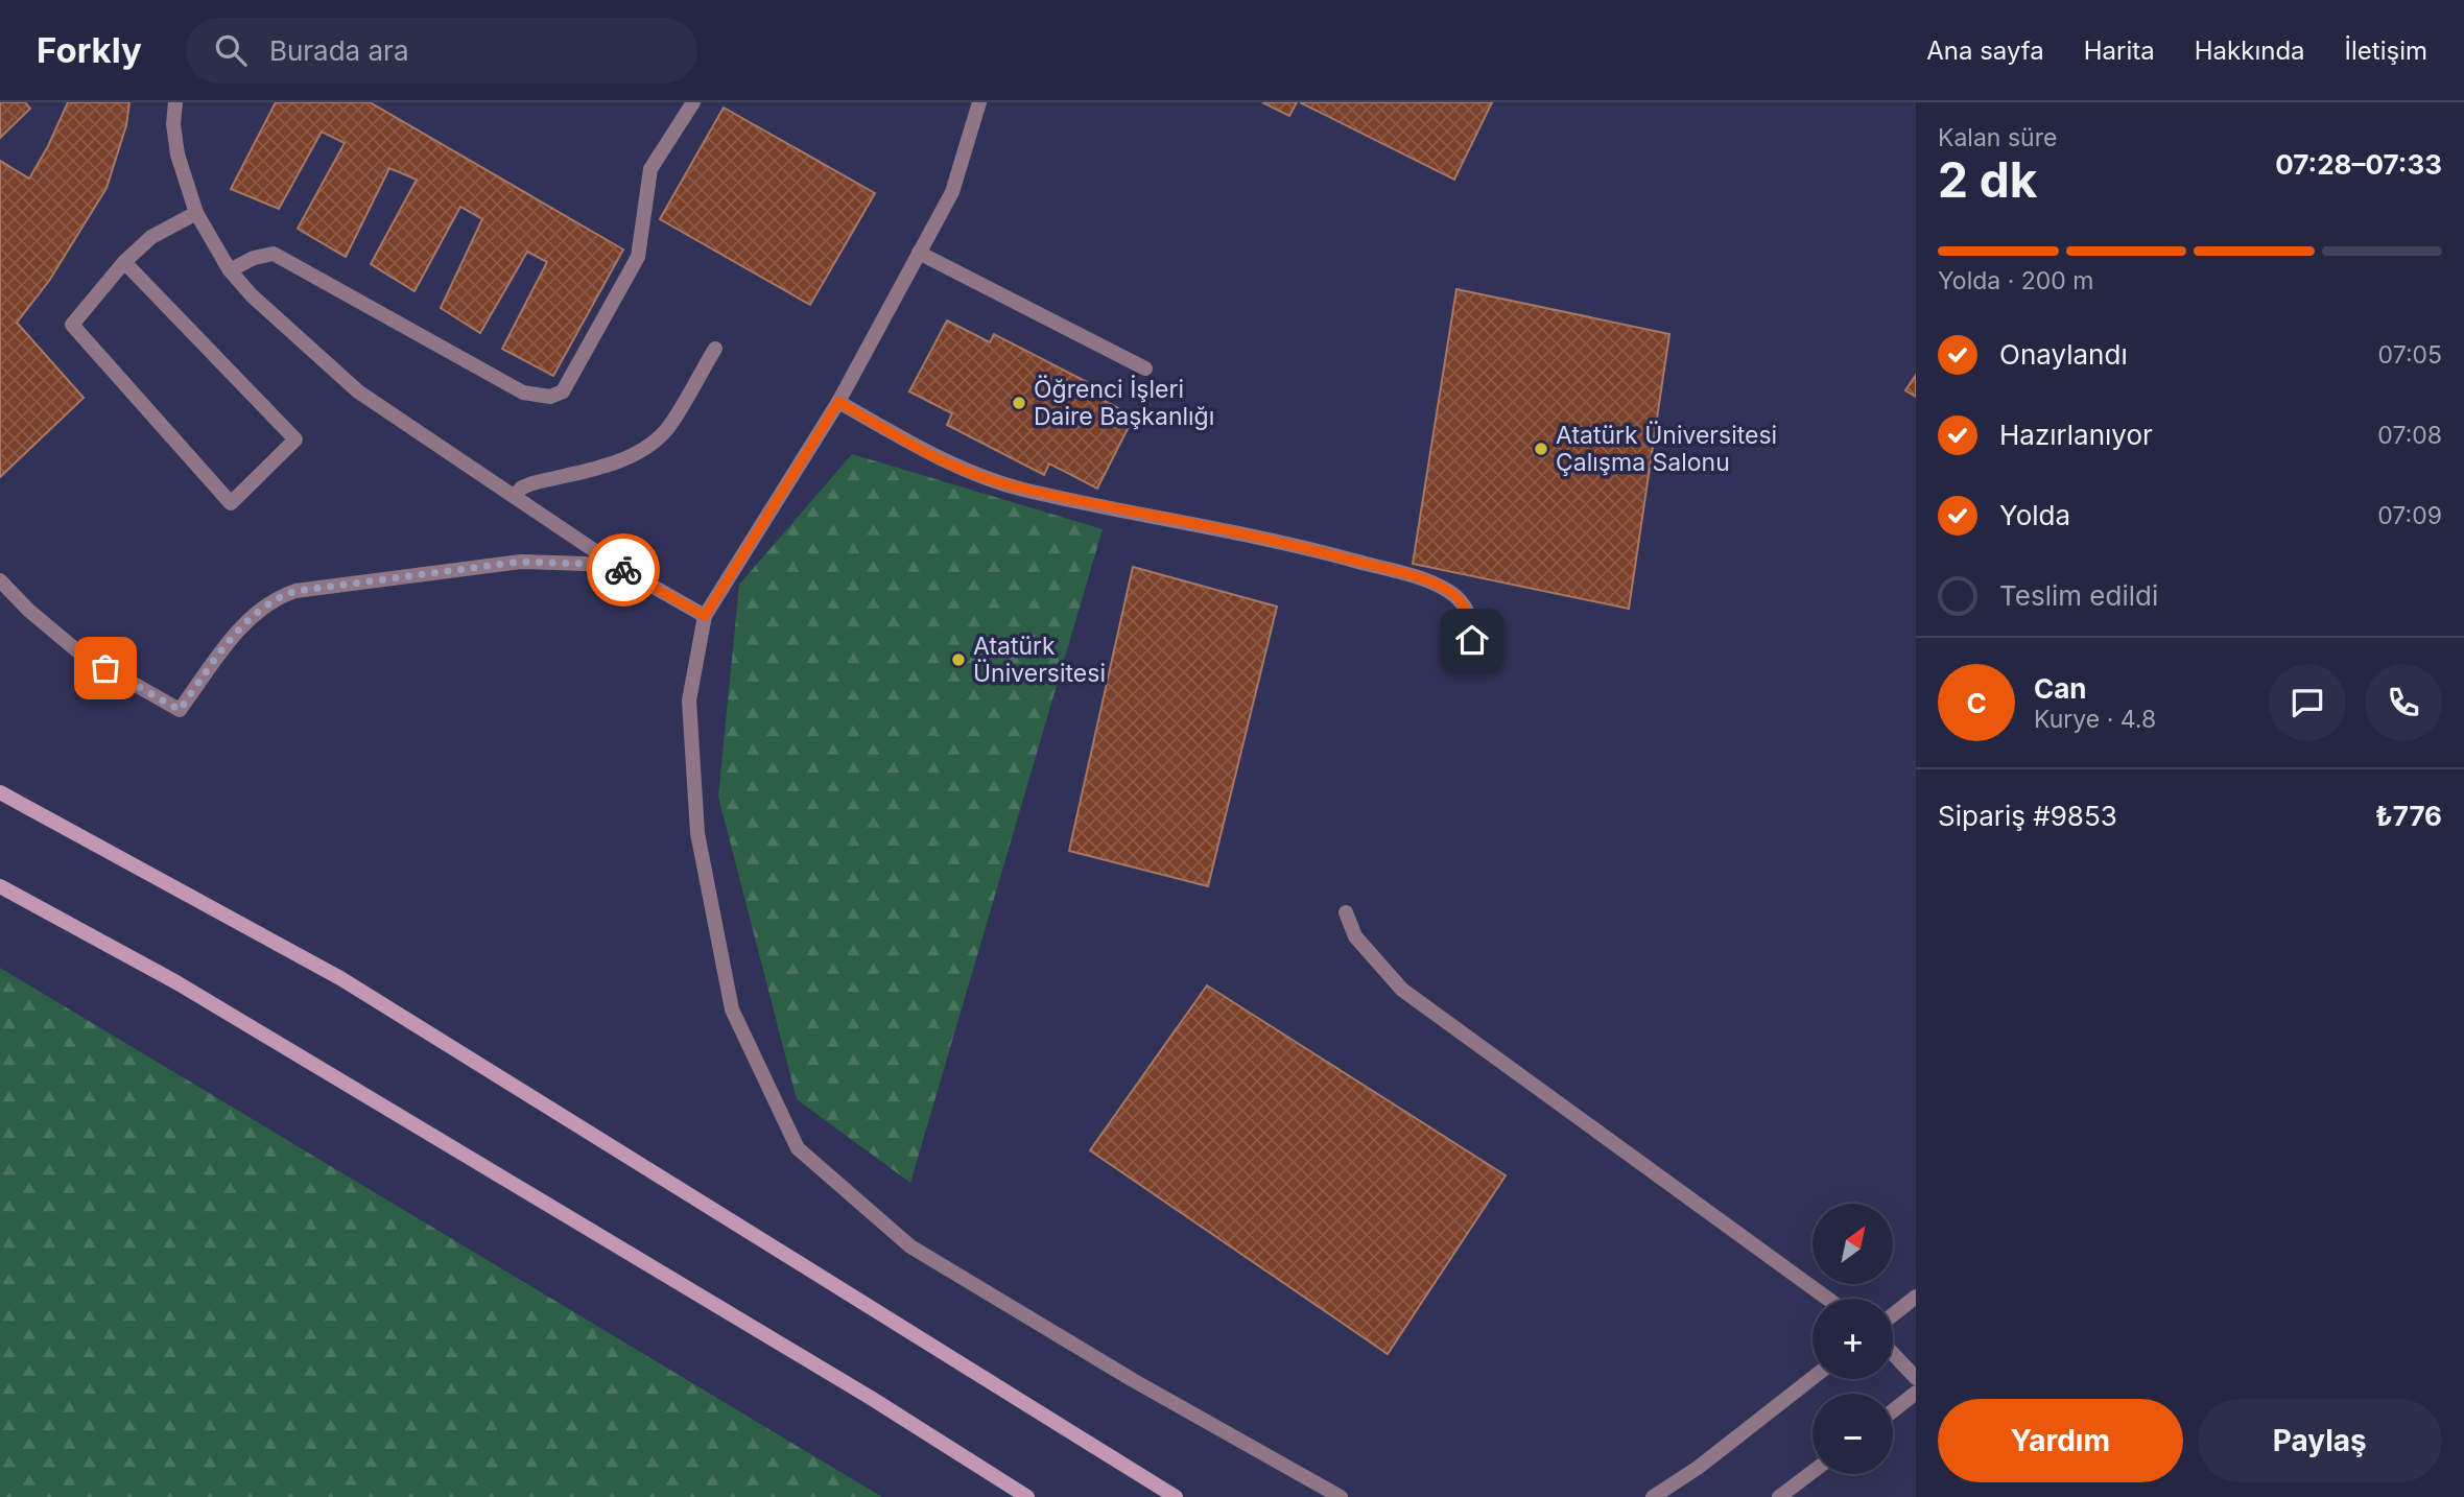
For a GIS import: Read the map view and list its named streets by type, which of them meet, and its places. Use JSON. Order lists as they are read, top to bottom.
{
  "places": ["Öğrenci İşleri Daire Başkanlığı", "Atatürk Üniversitesi Çalışma Salonu", "Atatürk Üniversitesi"],
  "north": "top right",
  "page": {
    "header": "Forkly",
    "search": "Burada ara",
    "nav": [
      "Ana sayfa",
      "Harita",
      "Hakkında",
      "İletişim"
    ],
    "heading": ["2 dk", "Kalan süre", "07:28–07:33"],
    "panel": [
      "Can",
      "Kurye · 4.8",
      "Sipariş #9853",
      "₺776"
    ],
    "bar": "Yolda · 200 m",
    "list": [
      ["Onaylandı", "07:05"],
      ["Hazırlanıyor", "07:08"],
      ["Yolda", "07:09"],
      "Teslim edildi"
    ],
    "round": "C",
    "map_buttons": ["+", "−"],
    "buttons": ["Yardım", "Paylaş"]
  }
}
